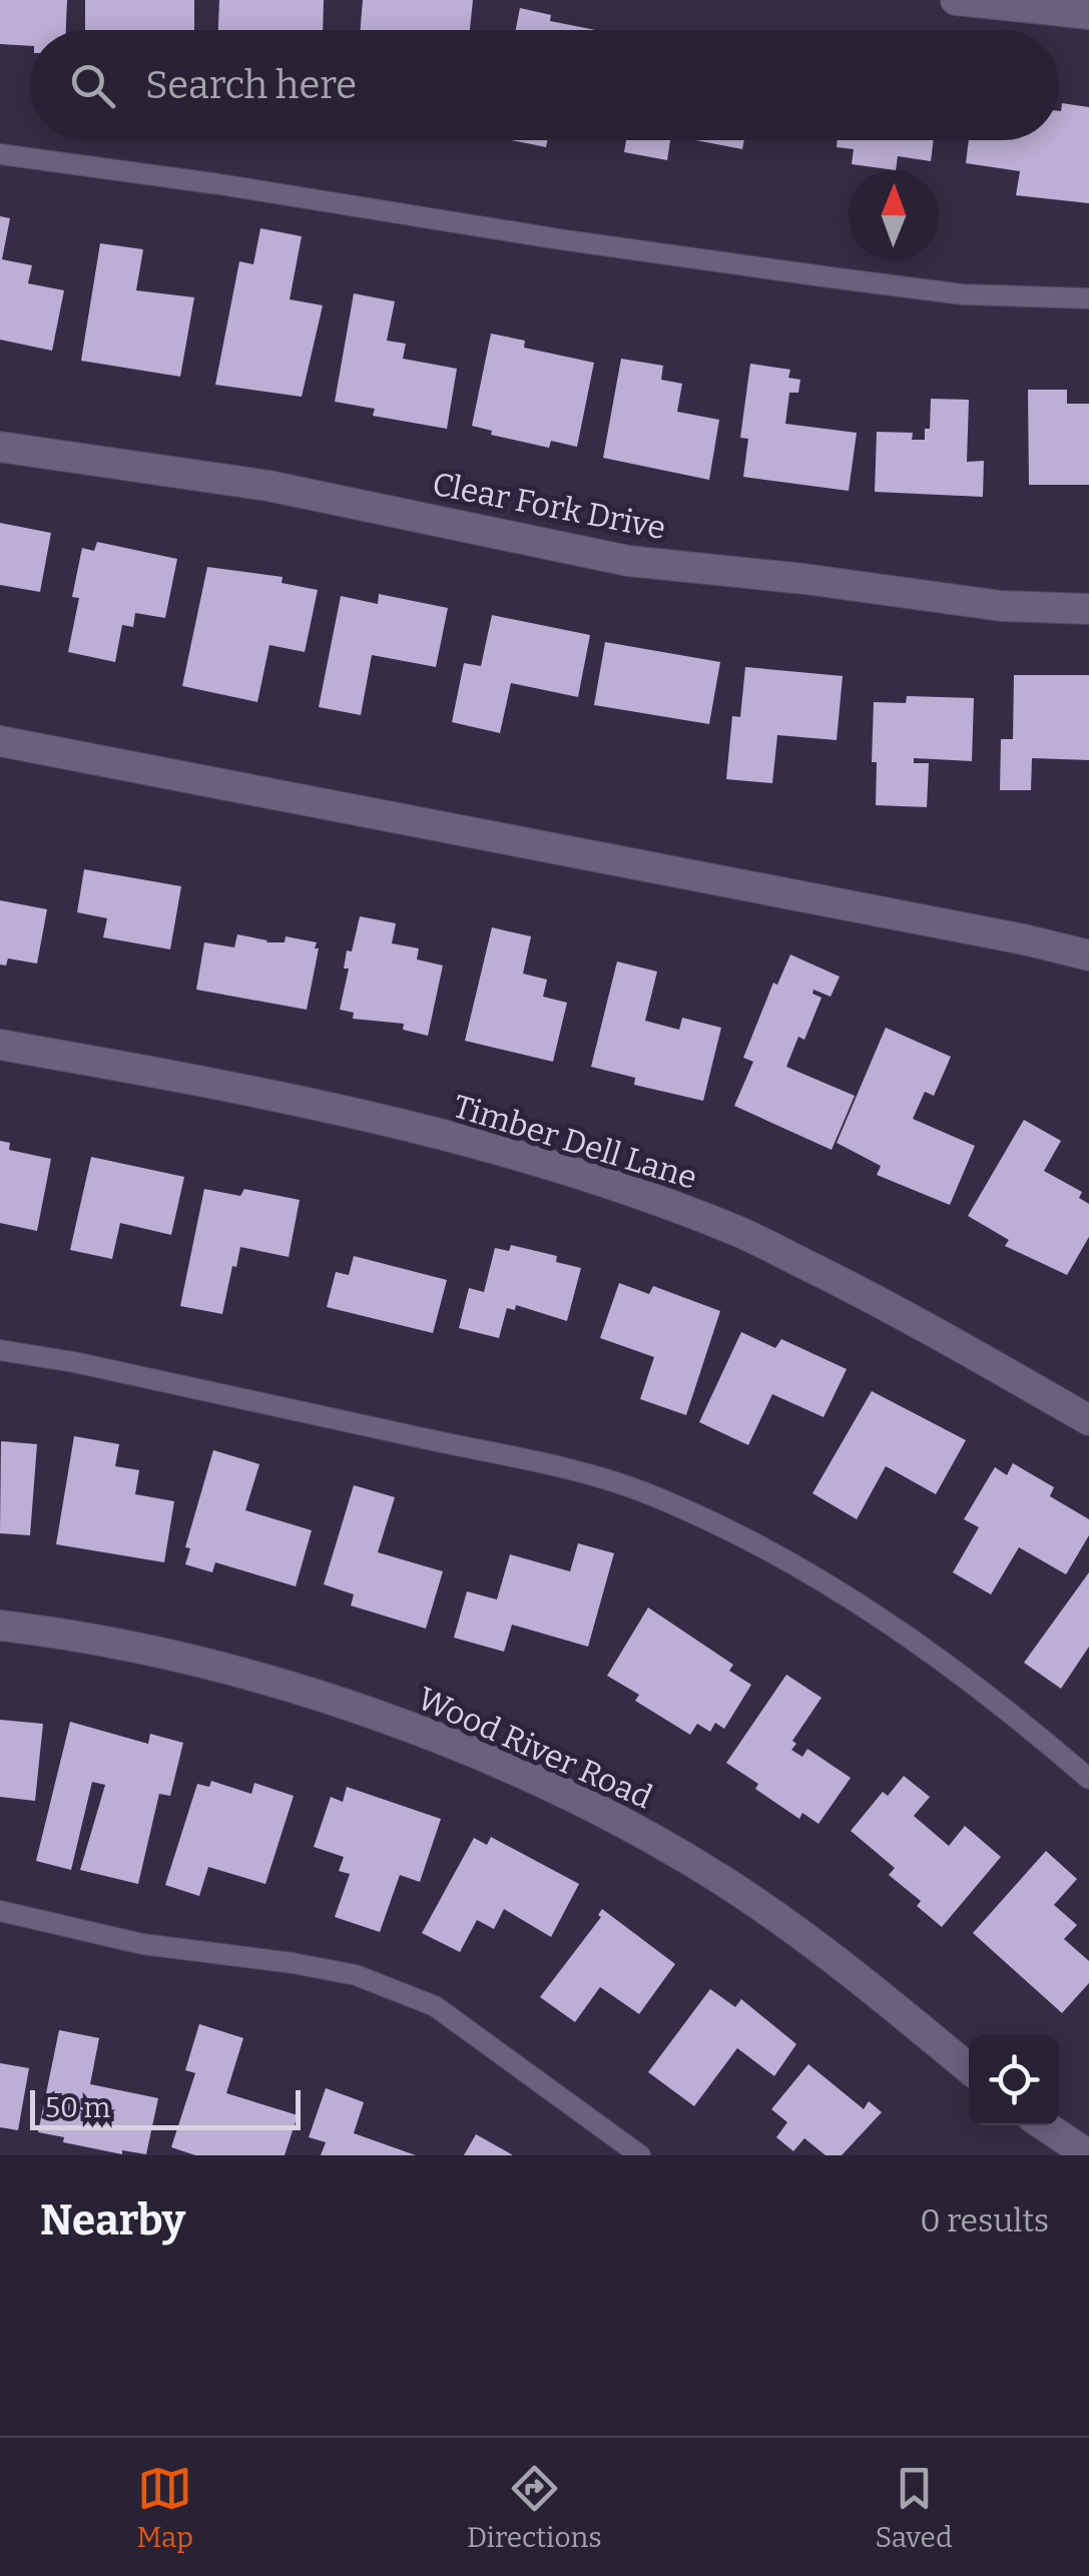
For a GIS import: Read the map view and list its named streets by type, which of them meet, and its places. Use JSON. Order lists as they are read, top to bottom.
{
  "streets": {
    "street": ["Clear Fork Drive", "Timber Dell Lane", "Wood River Road"]
  },
  "scale_bar": "50 m",
  "north": "top",
  "page": {
    "search": "Search here",
    "scale": "50 m",
    "heading": ["Nearby", "0 results"],
    "nav": ["Map", "Directions", "Saved"]
  }
}
